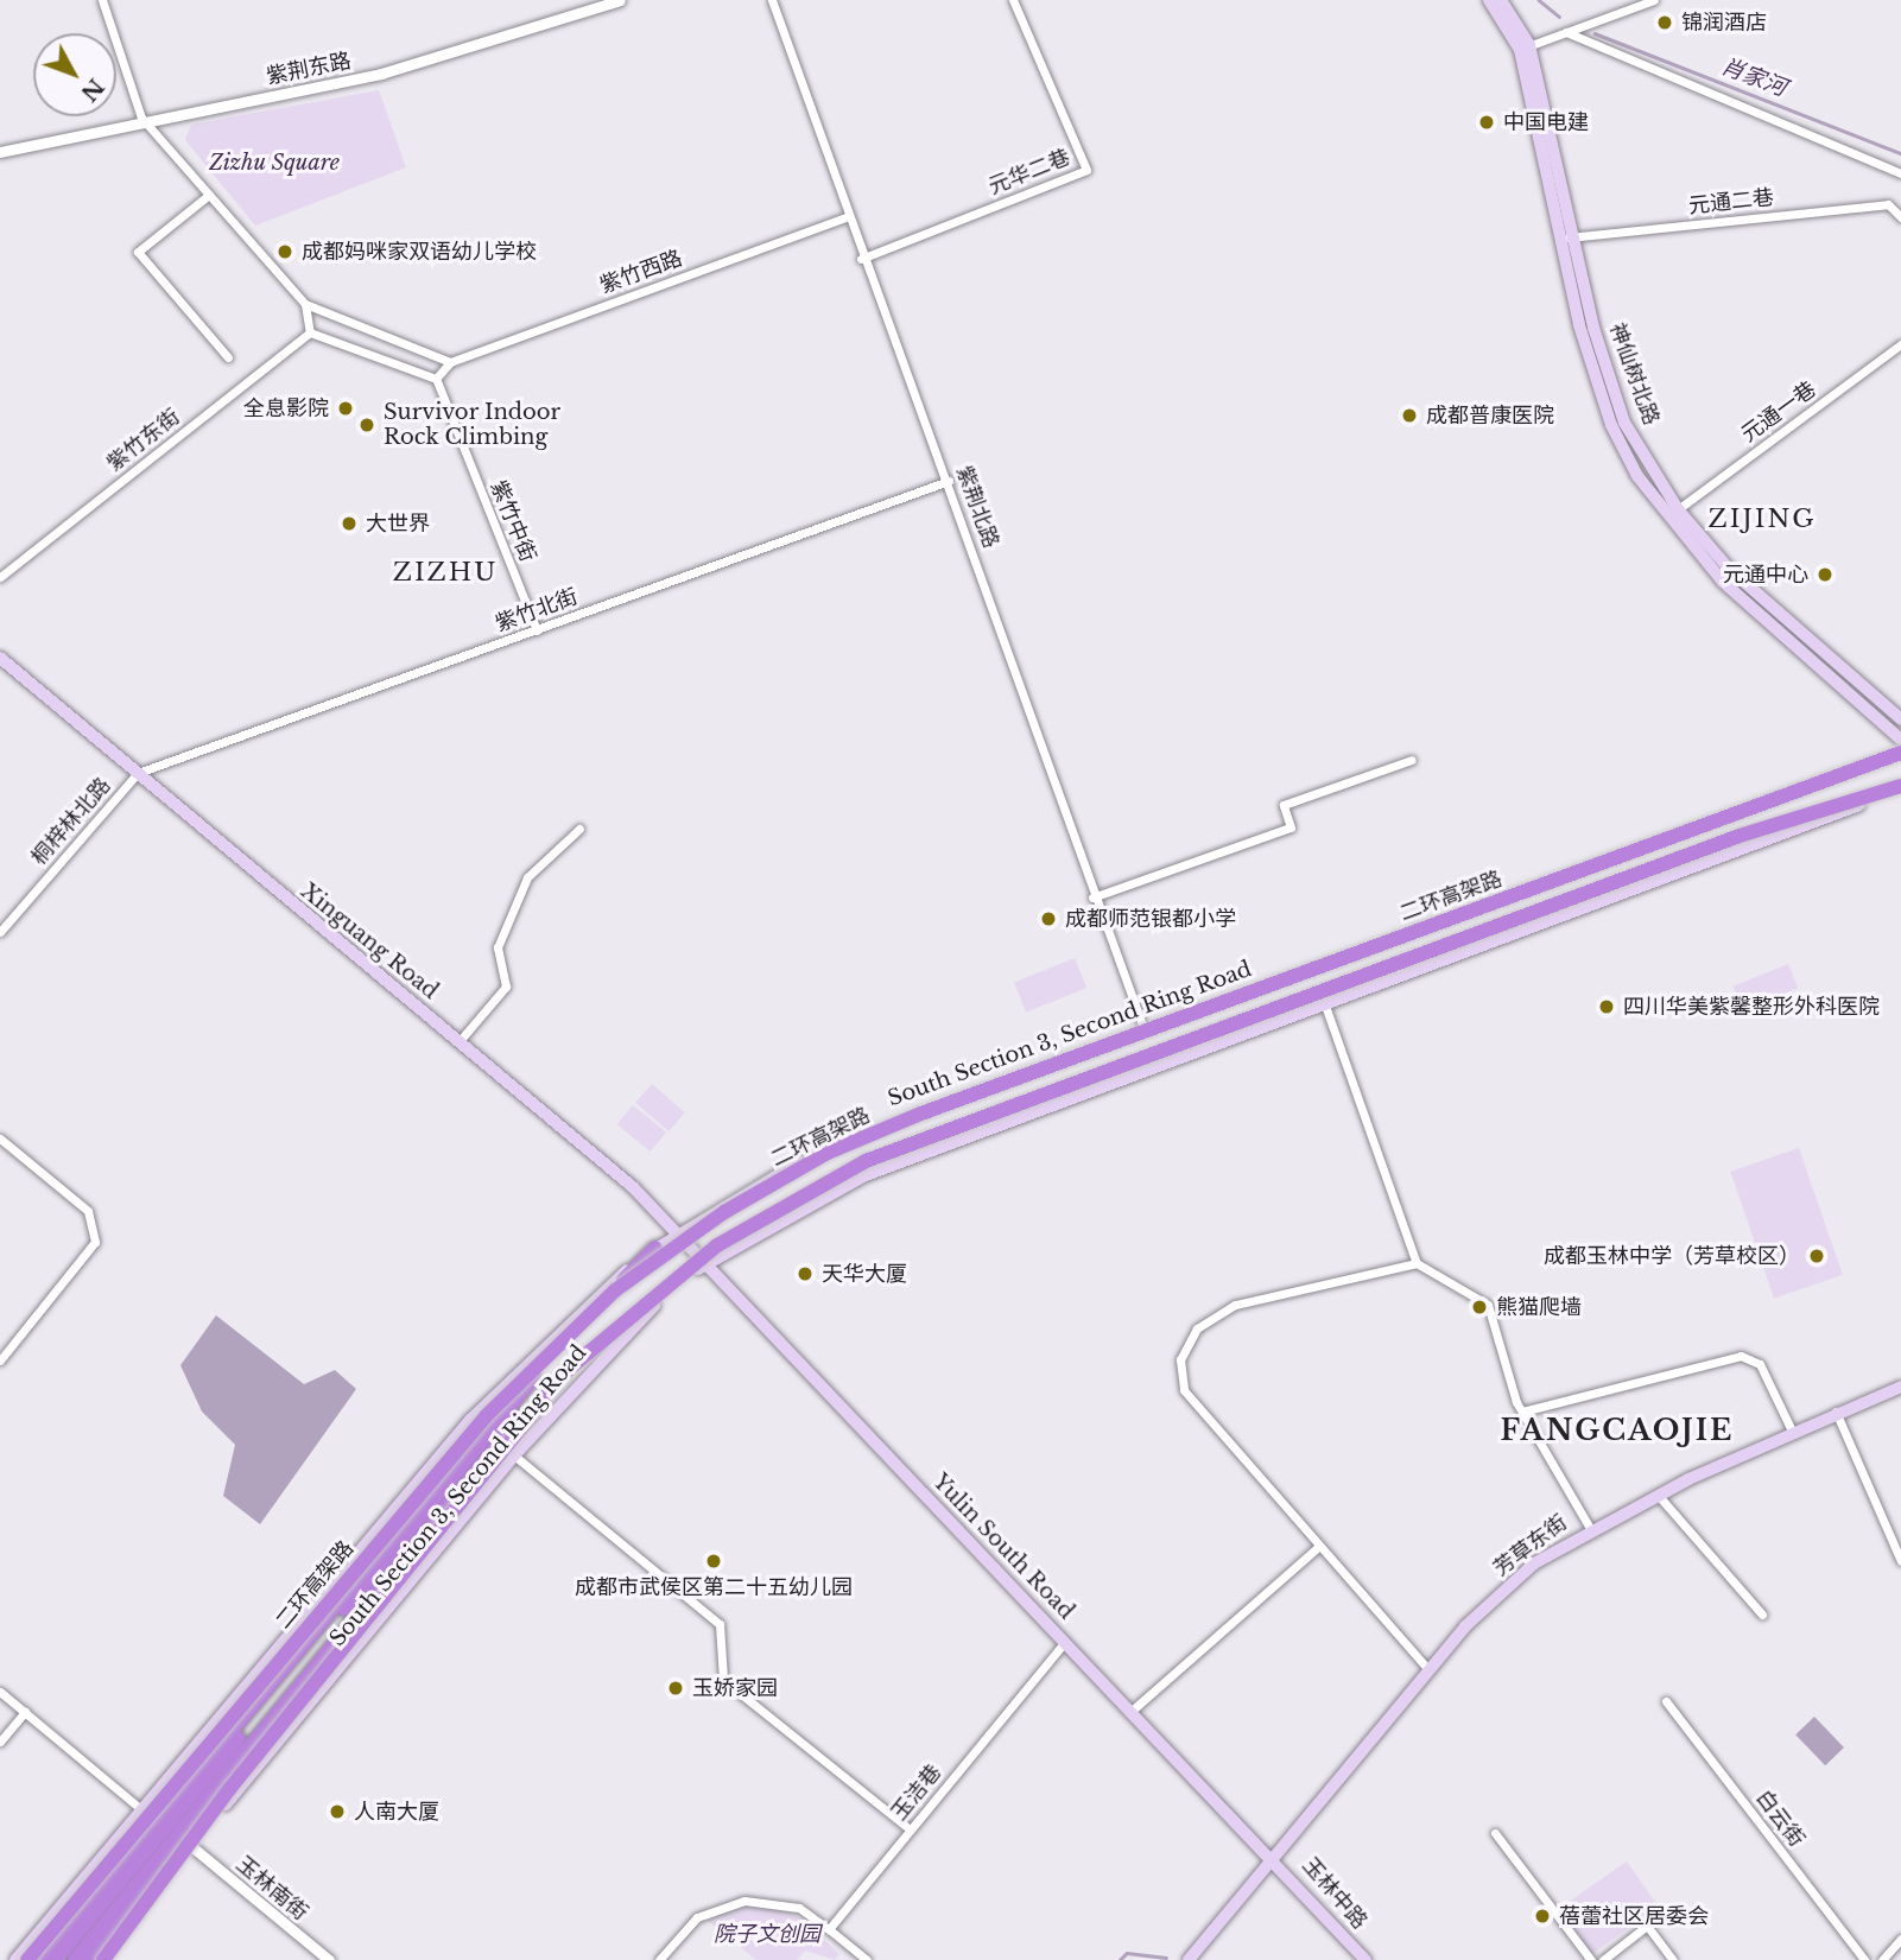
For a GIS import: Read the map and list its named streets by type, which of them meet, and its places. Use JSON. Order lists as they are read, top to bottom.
{
  "streets": {
    "highway": ["二环高架路"],
    "main road": [
      "神仙树北路",
      "Xinguang Road",
      "South Section 3, Second Ring Road",
      "芳草东街",
      "Yulin South Road",
      "玉林中路"
    ],
    "street": [
      "紫荆东路",
      "元华二巷",
      "元通二巷",
      "紫竹西路",
      "元通一巷",
      "紫竹东街",
      "紫荆北路",
      "紫竹中街",
      "紫竹北街",
      "桐梓林北路",
      "玉洁巷",
      "白云街",
      "玉林南街"
    ]
  },
  "crossings": [
    ["元华二巷", "紫荆北路"],
    ["元通二巷", "神仙树北路"],
    ["紫竹西路", "紫荆北路"],
    ["神仙树北路", "元通一巷"],
    ["紫荆北路", "紫竹北街"],
    ["紫荆北路", "South Section 3, Second Ring Road"],
    ["紫竹中街", "紫竹北街"],
    ["紫竹北街", "桐梓林北路"],
    ["紫竹北街", "Xinguang Road"],
    ["桐梓林北路", "Xinguang Road"],
    ["二环高架路", "South Section 3, Second Ring Road"],
    ["Xinguang Road", "South Section 3, Second Ring Road"],
    ["Xinguang Road", "Yulin South Road"],
    ["South Section 3, Second Ring Road", "Yulin South Road"],
    ["South Section 3, Second Ring Road", "玉林南街"],
    ["芳草东街", "Yulin South Road"],
    ["芳草东街", "玉林中路"],
    ["Yulin South Road", "玉洁巷"],
    ["Yulin South Road", "玉林中路"]
  ],
  "districts": ["ZIJING", "ZIZHU", "FANGCAOJIE"],
  "water": ["肖家河"],
  "parks": ["Zizhu Square", "院子文创园"],
  "places": [
    "锦润酒店",
    "中国电建",
    "成都妈咪家双语幼儿学校",
    "全息影院",
    "成都普康医院",
    "Survivor Indoor Rock Climbing",
    "大世界",
    "元通中心",
    "成都师范银都小学",
    "四川华美紫馨整形外科医院",
    "成都玉林中学（芳草校区）",
    "天华大厦",
    "熊猫爬墙",
    "成都市武侯区第二十五幼儿园",
    "玉娇家园",
    "人南大厦",
    "蓓蕾社区居委会"
  ],
  "north": "bottom right"
}
